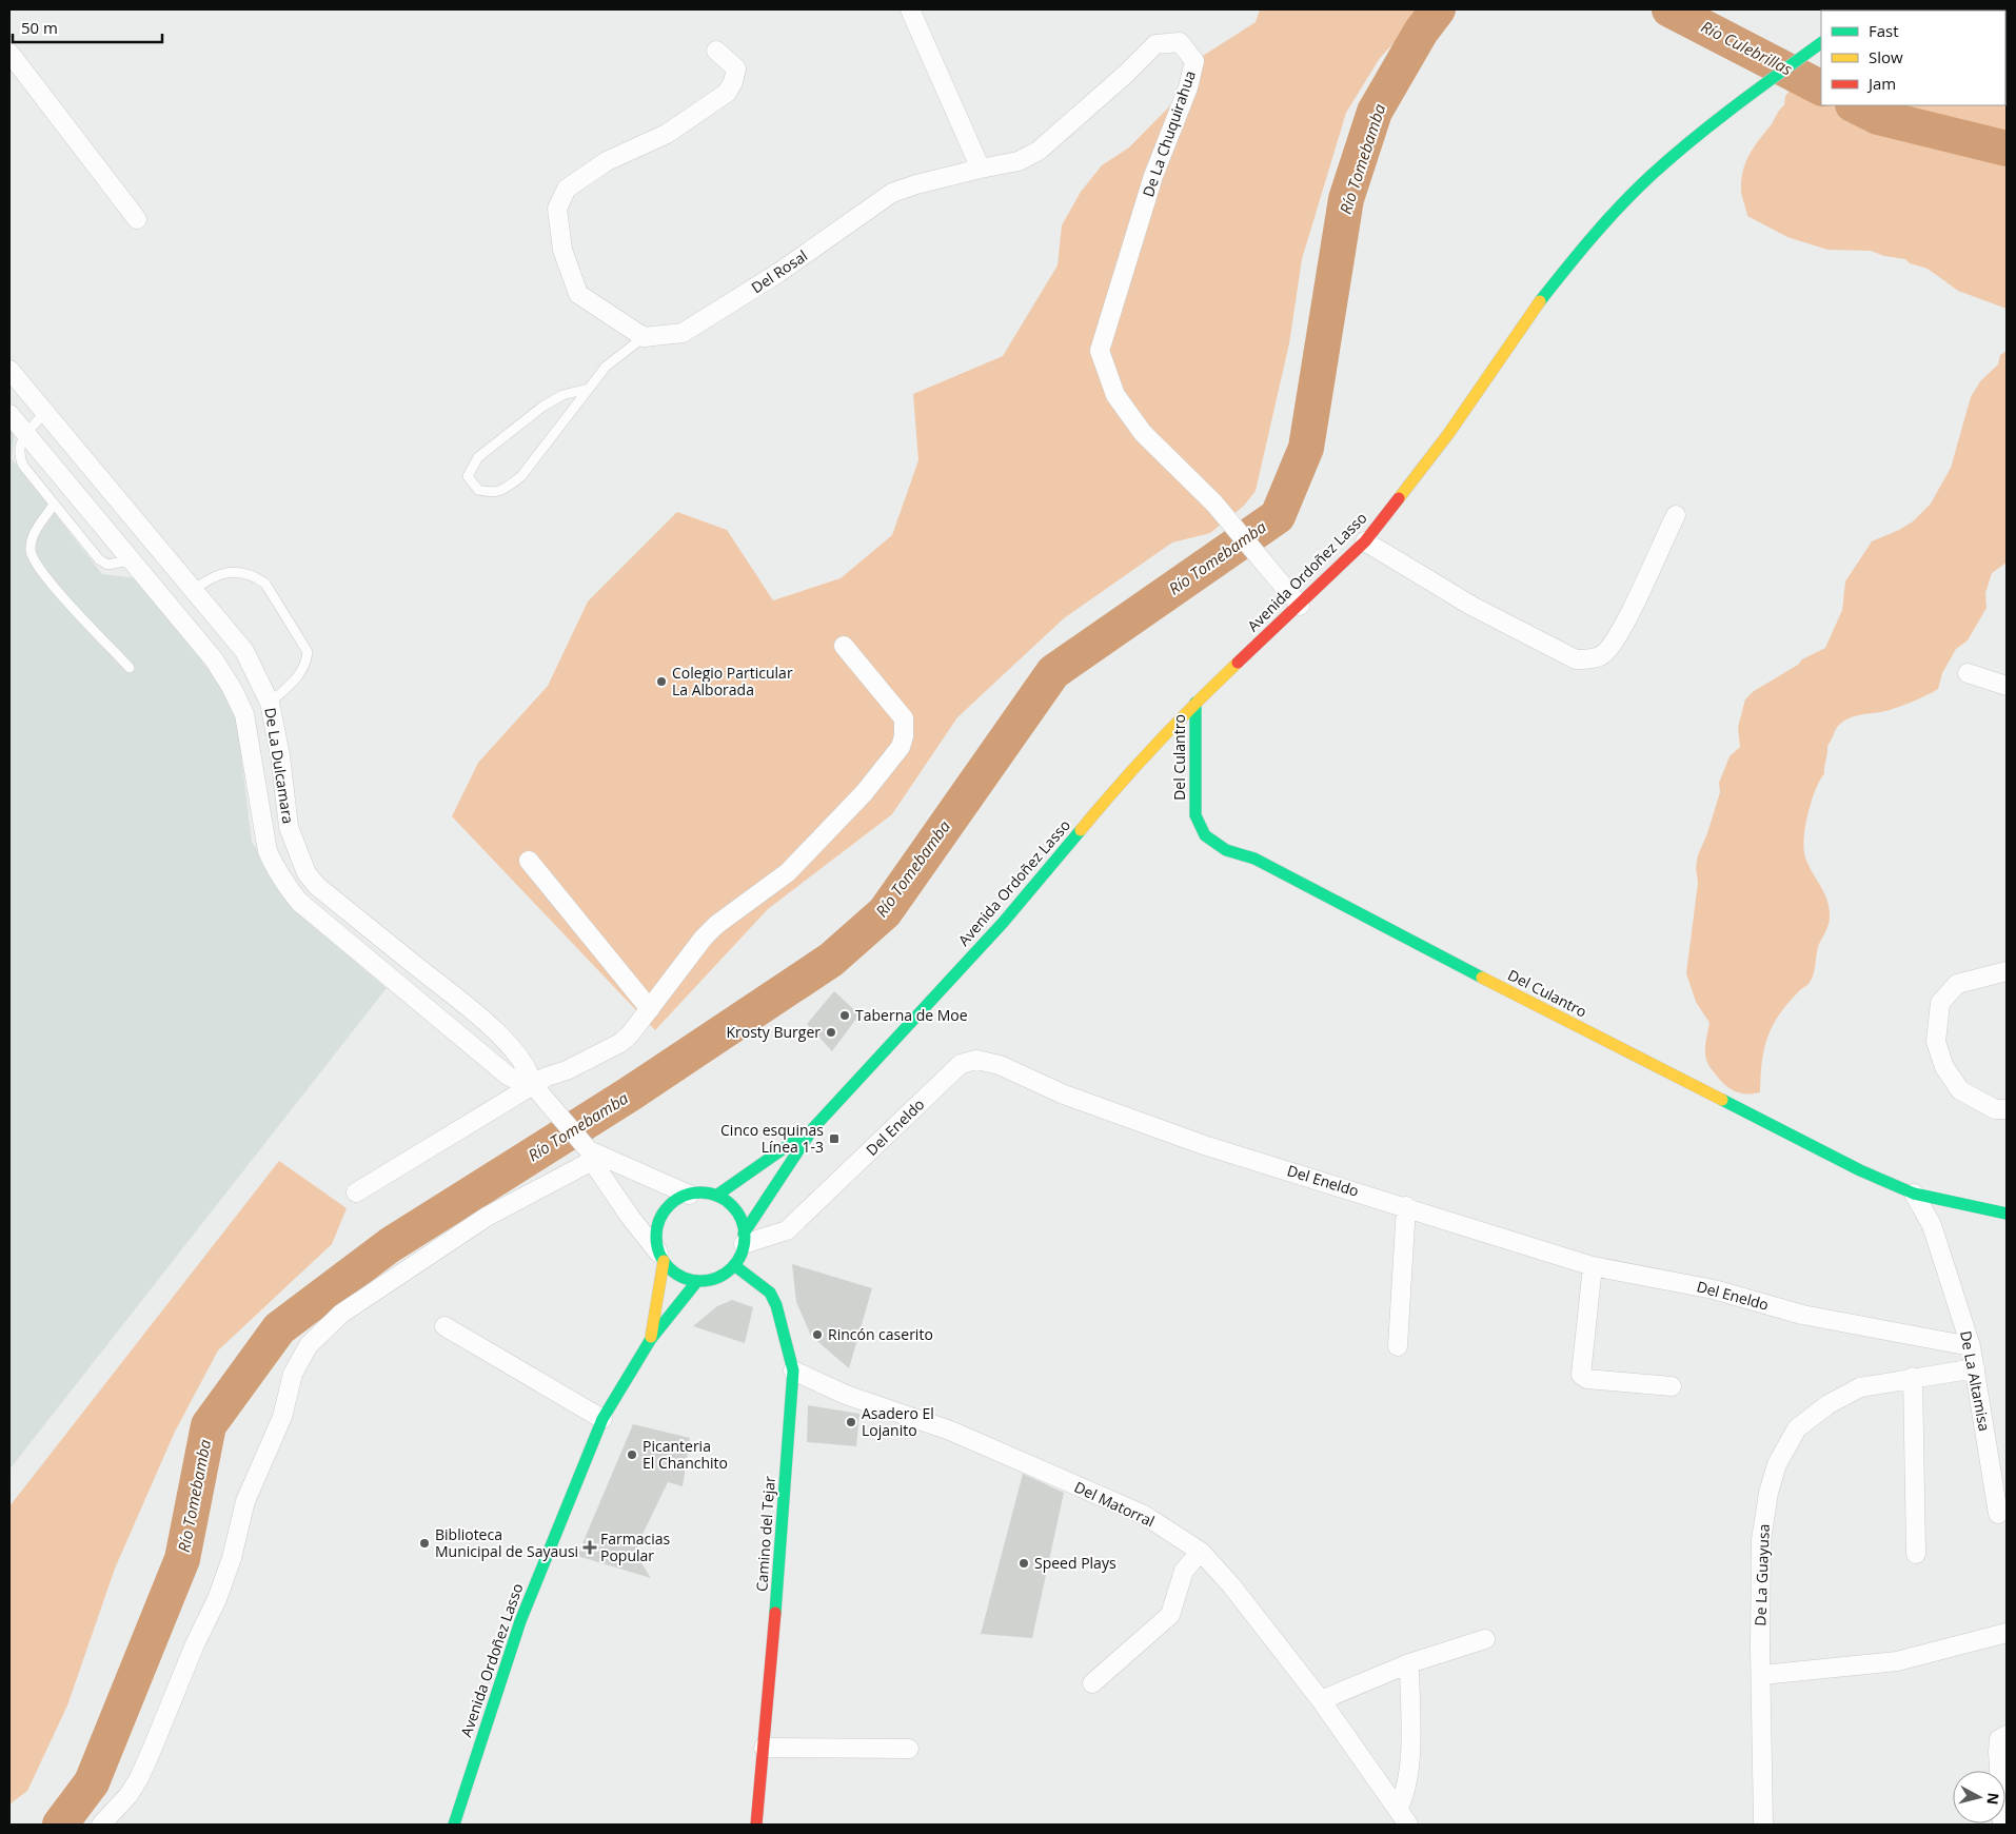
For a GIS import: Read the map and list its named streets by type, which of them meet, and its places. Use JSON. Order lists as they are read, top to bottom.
{
  "streets": {
    "main road": ["Avenida Ordoñez Lasso", "Del Culantro", "Camino del Tejar"],
    "street": [
      "De La Chuquirahua",
      "Del Rosal",
      "De La Dulcamara",
      "Del Eneldo",
      "De La Altamisa",
      "Del Matorral",
      "De La Guayusa"
    ]
  },
  "crossings": [
    ["De La Chuquirahua", "Del Rosal"],
    ["De La Chuquirahua", "Avenida Ordoñez Lasso"],
    ["Avenida Ordoñez Lasso", "Del Culantro"],
    ["Avenida Ordoñez Lasso", "De La Dulcamara"],
    ["Avenida Ordoñez Lasso", "Del Eneldo"],
    ["Avenida Ordoñez Lasso", "Camino del Tejar"],
    ["Del Culantro", "De La Altamisa"],
    ["De La Dulcamara", "Del Eneldo"],
    ["De La Dulcamara", "Camino del Tejar"],
    ["Del Eneldo", "De La Altamisa"],
    ["Del Eneldo", "Camino del Tejar"],
    ["De La Altamisa", "De La Guayusa"],
    ["Del Matorral", "Camino del Tejar"]
  ],
  "water": ["Río Culebrillas", "Río Tomebamba"],
  "places": {
    "other": [
      "Colegio Particular La Alborada",
      "Taberna de Moe",
      "Krosty Burger",
      "Rincón caserito",
      "Asadero El Lojanito",
      "Picanteria El Chanchito",
      "Biblioteca Municipal de Sayausi",
      "Speed Plays"
    ],
    "transit": ["Cinco esquinas Línea 1-3"],
    "health": ["Farmacias Popular"]
  },
  "legend": ["Fast", "Slow", "Jam"],
  "scale_bar": "50 m",
  "north": "right"
}
